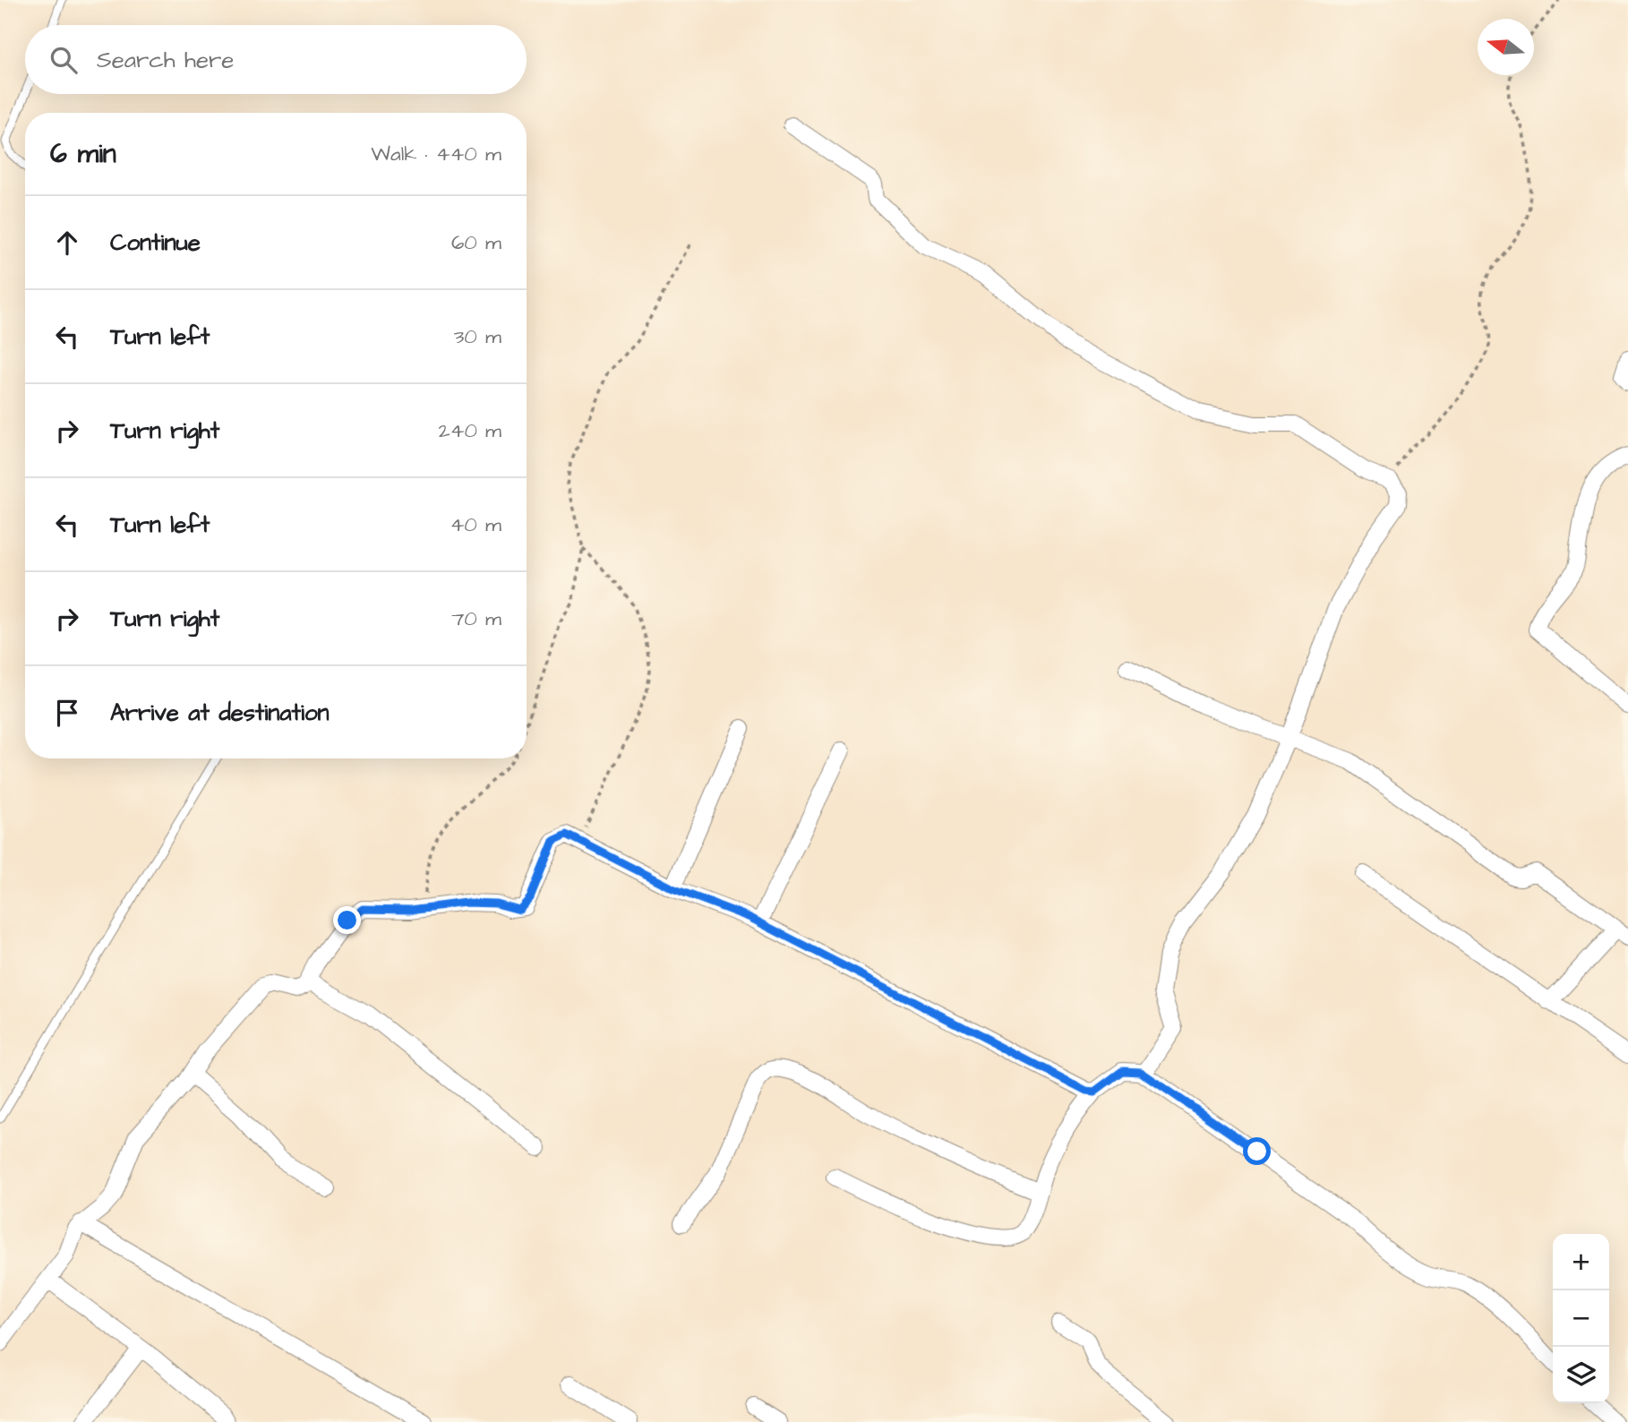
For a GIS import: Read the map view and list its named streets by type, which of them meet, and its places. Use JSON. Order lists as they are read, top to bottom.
{
  "north": "left",
  "page": {
    "search": "Search here",
    "heading": ["6 min", "Walk · 440 m"],
    "list": [
      ["Continue", "60 m"],
      ["Turn left", "30 m"],
      ["Turn right", "240 m"],
      ["Turn left", "40 m"],
      ["Turn right", "70 m"],
      "Arrive at destination"
    ],
    "map_buttons": ["+", "−"]
  }
}
